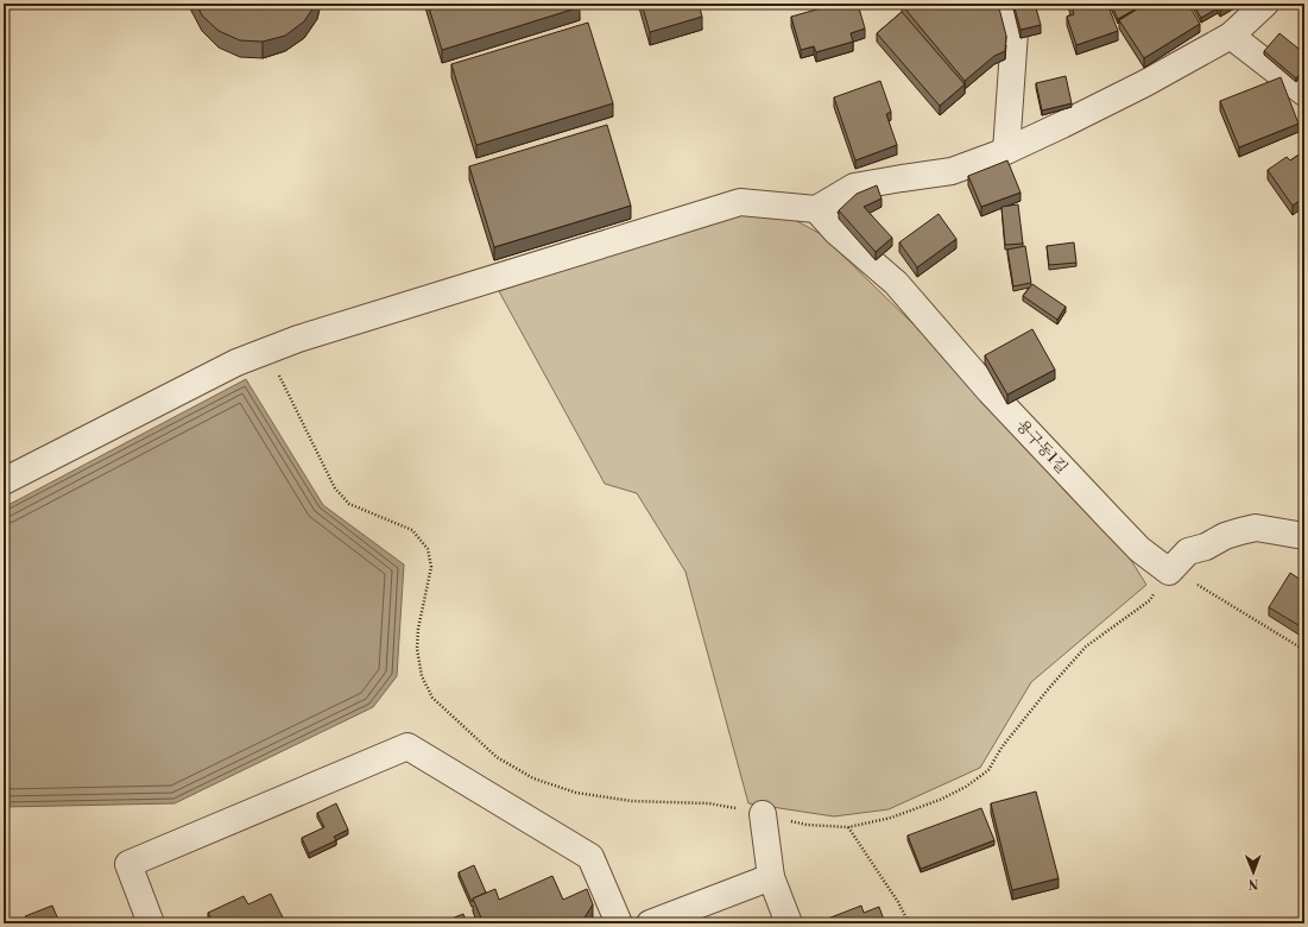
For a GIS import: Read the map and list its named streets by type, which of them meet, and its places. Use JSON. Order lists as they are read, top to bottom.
{
  "streets": {
    "street": ["용구동1길"]
  },
  "north": "bottom"
}
